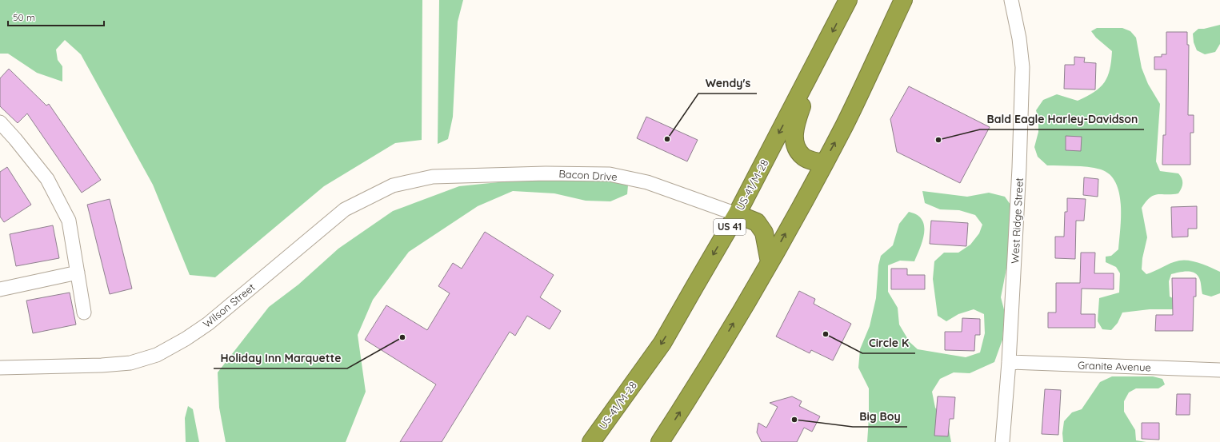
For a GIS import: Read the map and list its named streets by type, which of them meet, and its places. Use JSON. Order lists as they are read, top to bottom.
{
  "streets": {
    "highway": ["US-41/M-28", "US 41"],
    "street": [
      "Bacon Drive",
      "West Ridge Street",
      "Wilson Street",
      "Granite Avenue"
    ]
  },
  "crossings": [
    ["Bacon Drive", "US-41/M-28"],
    ["Bacon Drive", "Wilson Street"],
    ["West Ridge Street", "Granite Avenue"]
  ],
  "places": [
    "Wendy's",
    "Bald Eagle Harley-Davidson",
    "Circle K",
    "Holiday Inn Marquette",
    "Big Boy"
  ],
  "scale_bar": "50 m"
}
